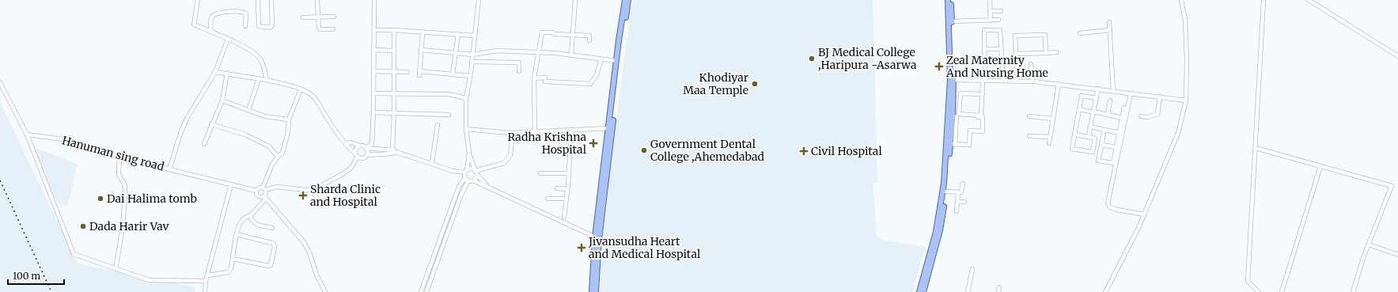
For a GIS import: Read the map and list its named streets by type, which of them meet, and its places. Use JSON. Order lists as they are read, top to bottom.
{
  "streets": {
    "street": ["Hanuman sing road"]
  },
  "places": {
    "other": [
      "BJ Medical College ,Haripura -Asarwa",
      "Khodiyar Maa Temple",
      "Government Dental College ,Ahemedabad",
      "Dai Halima tomb",
      "Dada Harir Vav"
    ],
    "health": [
      "Zeal Maternity And Nursing Home",
      "Radha Krishna Hospital",
      "Civil Hospital",
      "Sharda Clinic and Hospital",
      "Jivansudha Heart and Medical Hospital"
    ]
  },
  "scale_bar": "100 m"
}
